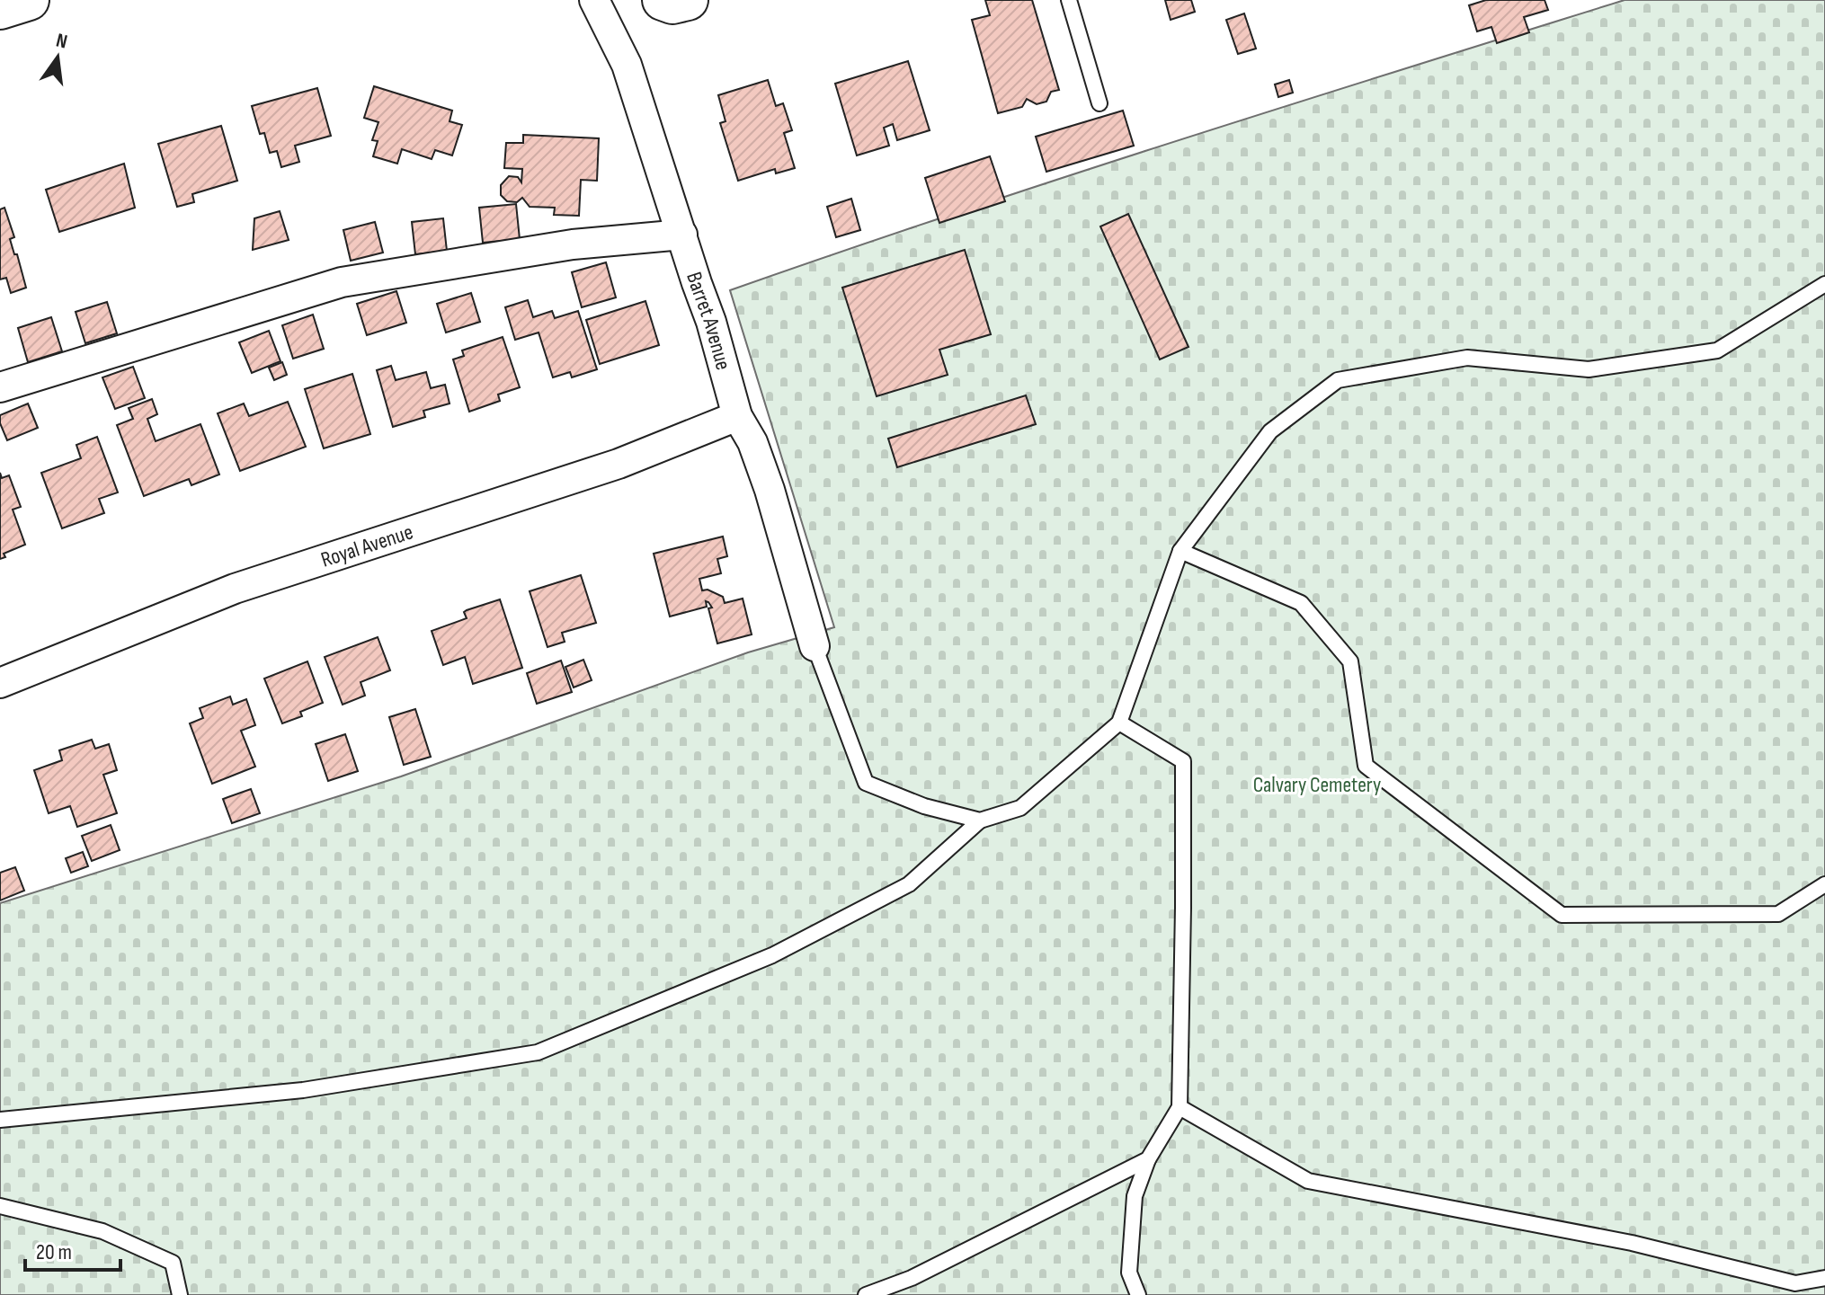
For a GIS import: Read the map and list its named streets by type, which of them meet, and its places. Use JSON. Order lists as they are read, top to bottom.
{
  "streets": {
    "street": ["Barret Avenue", "Royal Avenue"]
  },
  "crossings": [
    ["Barret Avenue", "Royal Avenue"]
  ],
  "parks": ["Calvary Cemetery"],
  "scale_bar": "20 m",
  "north": "top"
}
